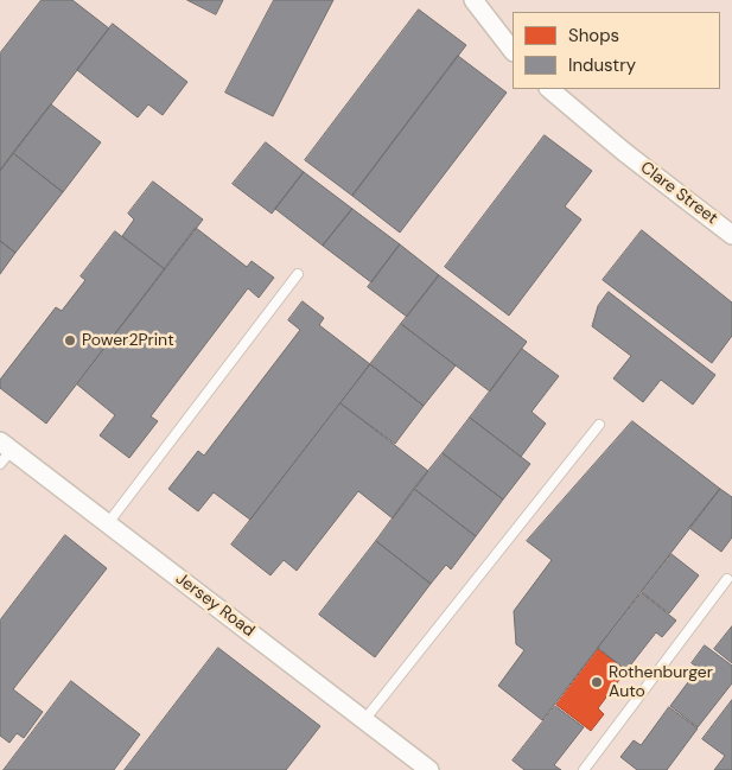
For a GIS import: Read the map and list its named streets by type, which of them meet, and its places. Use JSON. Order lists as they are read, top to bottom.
{
  "streets": {
    "street": ["Clare Street", "Jersey Road"]
  },
  "places": ["Power2Print", "Rothenburger Auto"],
  "legend": ["Shops", "Industry"]
}
